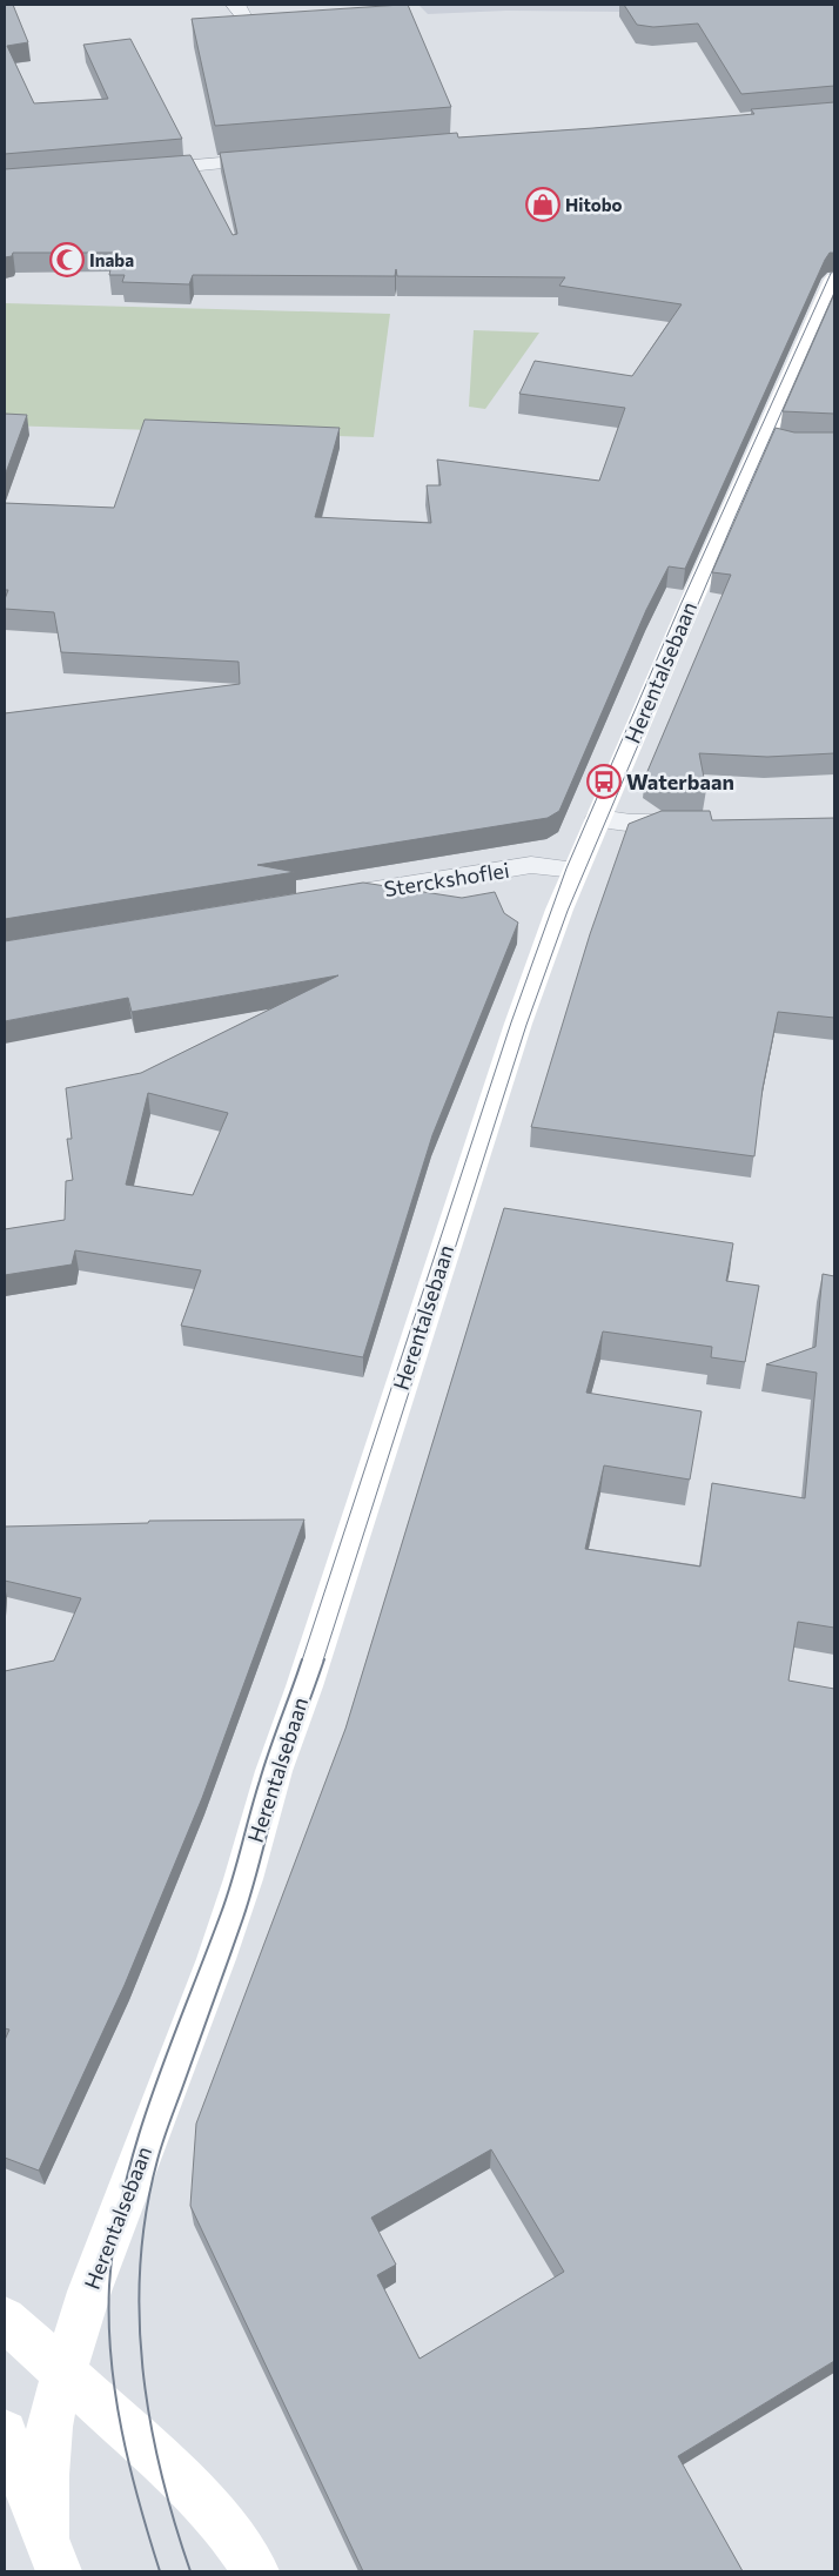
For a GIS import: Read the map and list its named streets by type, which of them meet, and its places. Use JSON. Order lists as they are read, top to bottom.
{
  "streets": {
    "street": ["Herentalsebaan", "Sterckshoflei"]
  },
  "crossings": [
    ["Herentalsebaan", "Sterckshoflei"]
  ],
  "places": {
    "shop": ["Hitobo"],
    "mosque": ["Inaba"],
    "bus stop": ["Waterbaan"]
  }
}
